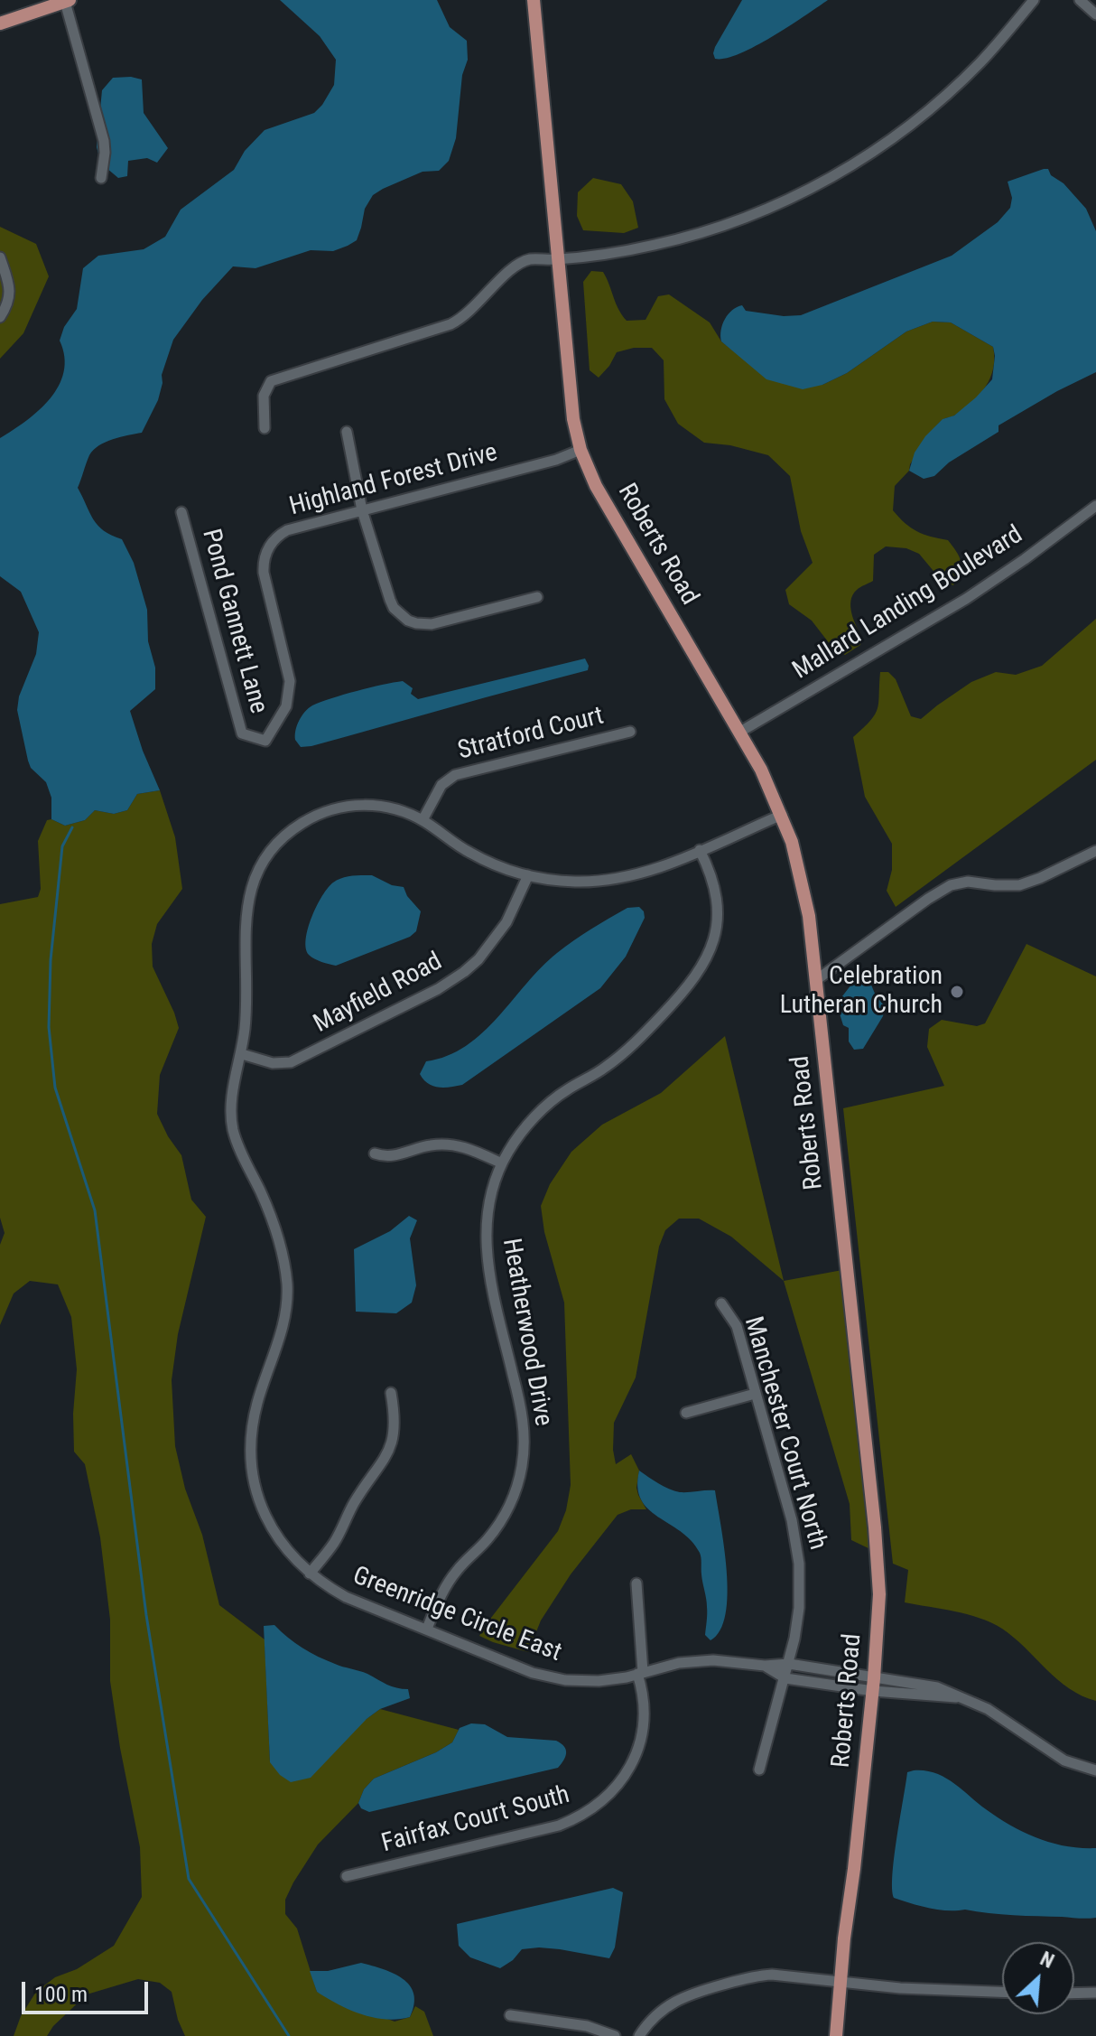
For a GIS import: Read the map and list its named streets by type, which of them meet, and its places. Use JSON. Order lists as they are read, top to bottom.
{
  "streets": {
    "main road": ["Roberts Road"],
    "street": [
      "Highland Forest Drive",
      "Mallard Landing Boulevard",
      "Pond Gannett Lane",
      "Stratford Court",
      "Mayfield Road",
      "Heatherwood Drive",
      "Manchester Court North",
      "Greenridge Circle East",
      "Fairfax Court South"
    ]
  },
  "crossings": [
    ["Highland Forest Drive", "Roberts Road"],
    ["Highland Forest Drive", "Pond Gannett Lane"],
    ["Roberts Road", "Mallard Landing Boulevard"],
    ["Roberts Road", "Greenridge Circle East"],
    ["Stratford Court", "Greenridge Circle East"],
    ["Mayfield Road", "Greenridge Circle East"],
    ["Heatherwood Drive", "Greenridge Circle East"],
    ["Manchester Court North", "Greenridge Circle East"],
    ["Greenridge Circle East", "Fairfax Court South"]
  ],
  "places": ["Celebration Lutheran Church"],
  "scale_bar": "100 m",
  "north": "top right"
}
